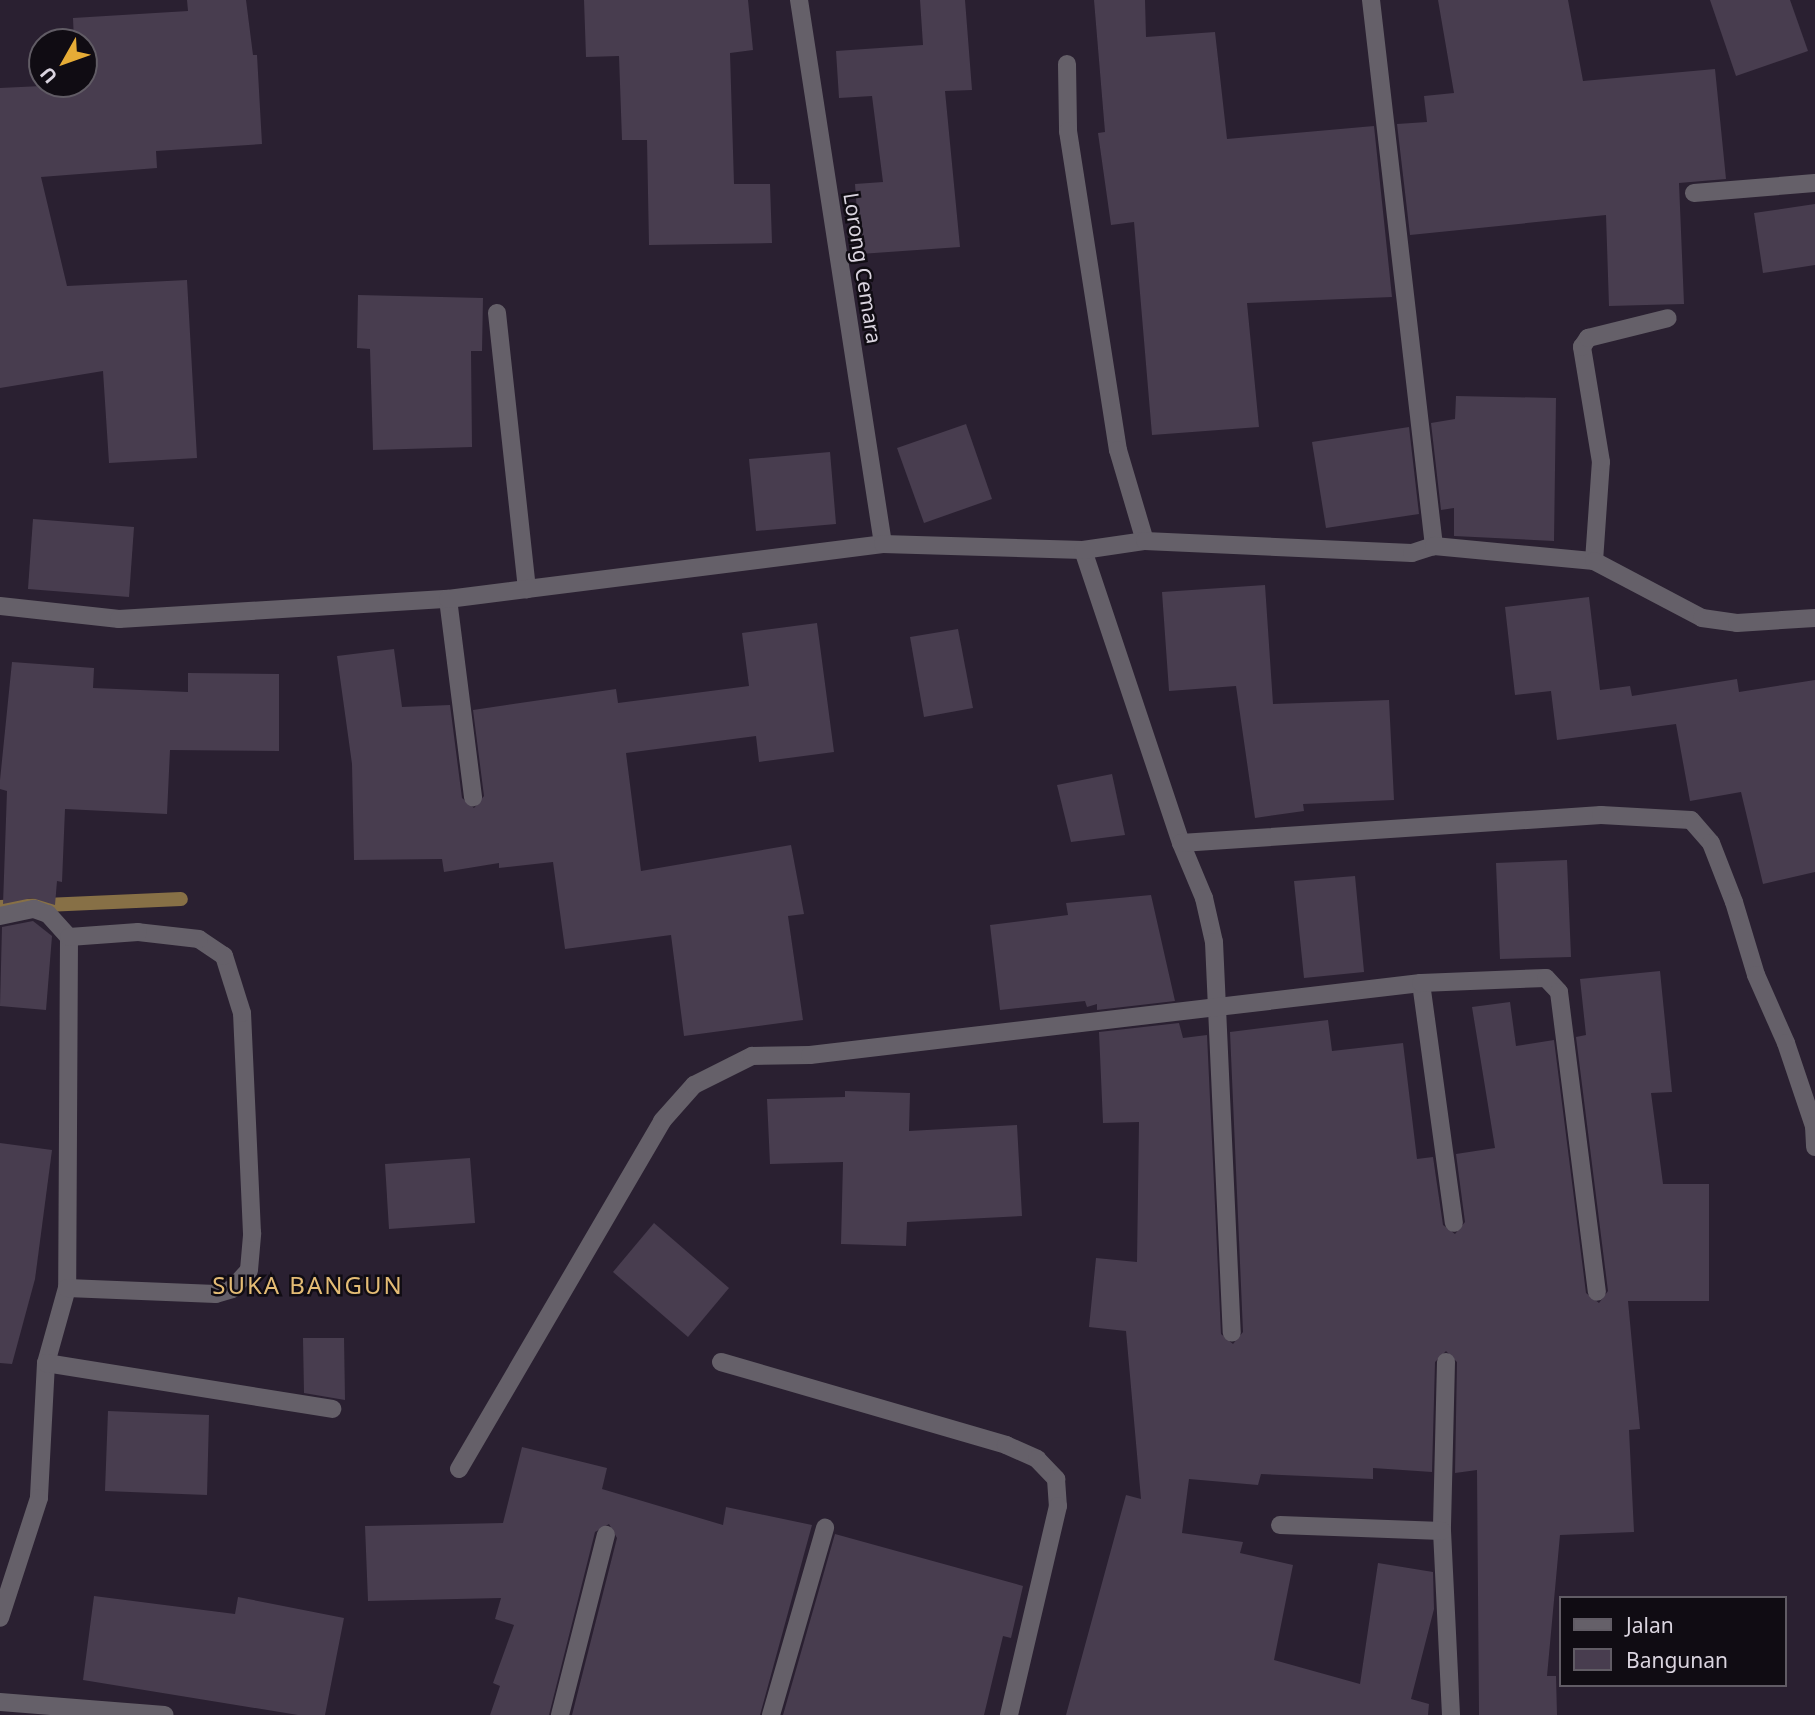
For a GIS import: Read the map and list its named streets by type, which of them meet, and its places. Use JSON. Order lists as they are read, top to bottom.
{
  "streets": {
    "street": ["Lorong Cemara"]
  },
  "districts": ["SUKA BANGUN"],
  "legend": ["Jalan", "Bangunan"],
  "north": "bottom left"
}
